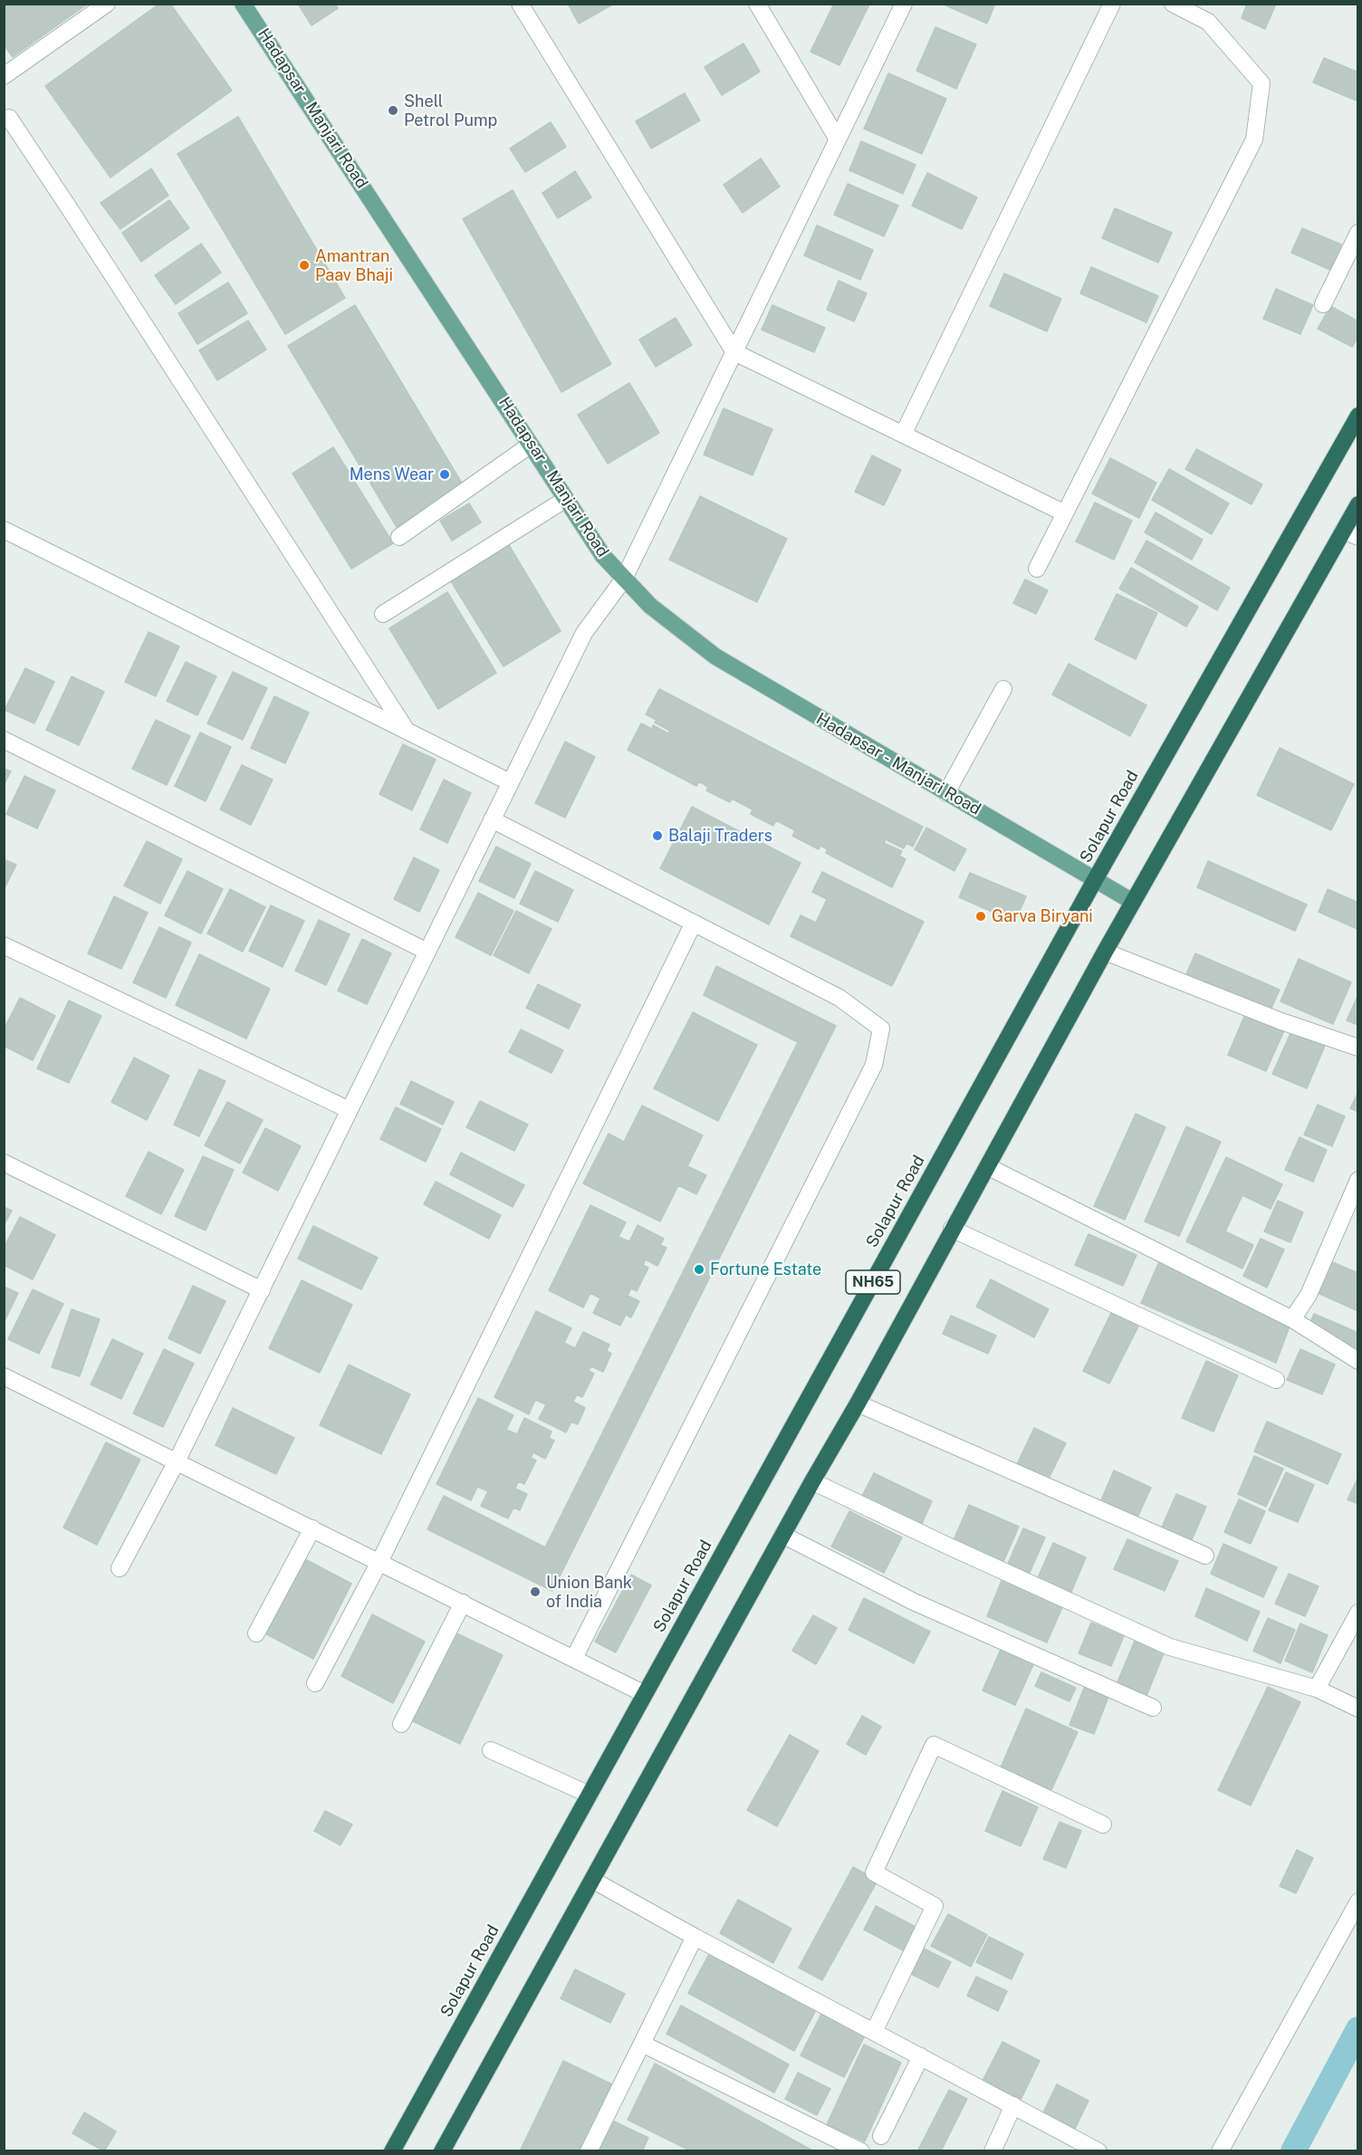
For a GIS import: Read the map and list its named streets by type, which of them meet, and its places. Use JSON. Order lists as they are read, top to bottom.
{
  "streets": {
    "highway": ["Solapur Road", "NH65"],
    "main road": ["Hadapsar - Manjari Road"]
  },
  "crossings": [
    ["Hadapsar - Manjari Road", "Solapur Road"],
    ["Hadapsar - Manjari Road", "NH65"]
  ],
  "places": [
    "Shell Petrol Pump",
    "Amantran Paav Bhaji",
    "Mens Wear",
    "Balaji Traders",
    "Garva Biryani",
    "Fortune Estate",
    "Union Bank of India"
  ]
}
